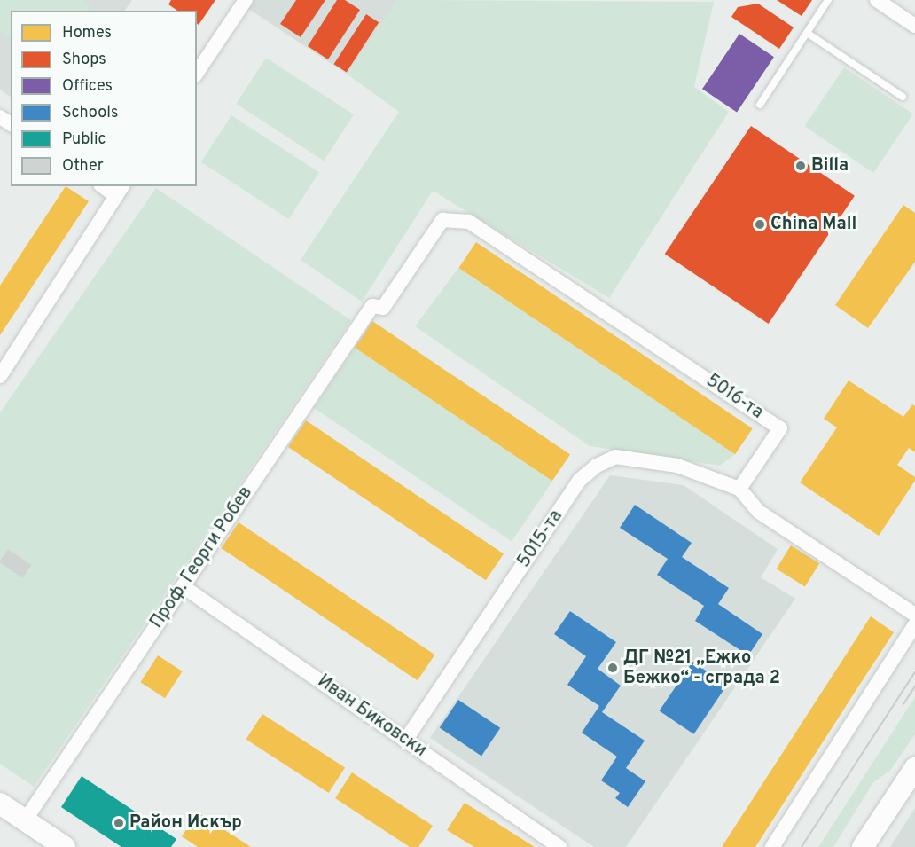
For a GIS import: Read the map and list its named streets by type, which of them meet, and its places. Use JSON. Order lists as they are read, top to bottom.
{
  "streets": {
    "street": [
      "5016-та",
      "5015-та",
      "Проф. Георги Робев",
      "Иван Биковски"
    ]
  },
  "crossings": [
    ["5016-та", "5015-та"],
    ["5016-та", "Проф. Георги Робев"],
    ["5015-та", "Иван Биковски"],
    ["Проф. Георги Робев", "Иван Биковски"]
  ],
  "places": [
    "Billa",
    "China Mall",
    "ДГ №21 „Ежко Бежко“ - сграда 2",
    "Район Искър"
  ],
  "legend": [
    "Homes",
    "Shops",
    "Offices",
    "Schools",
    "Public",
    "Other"
  ]
}
